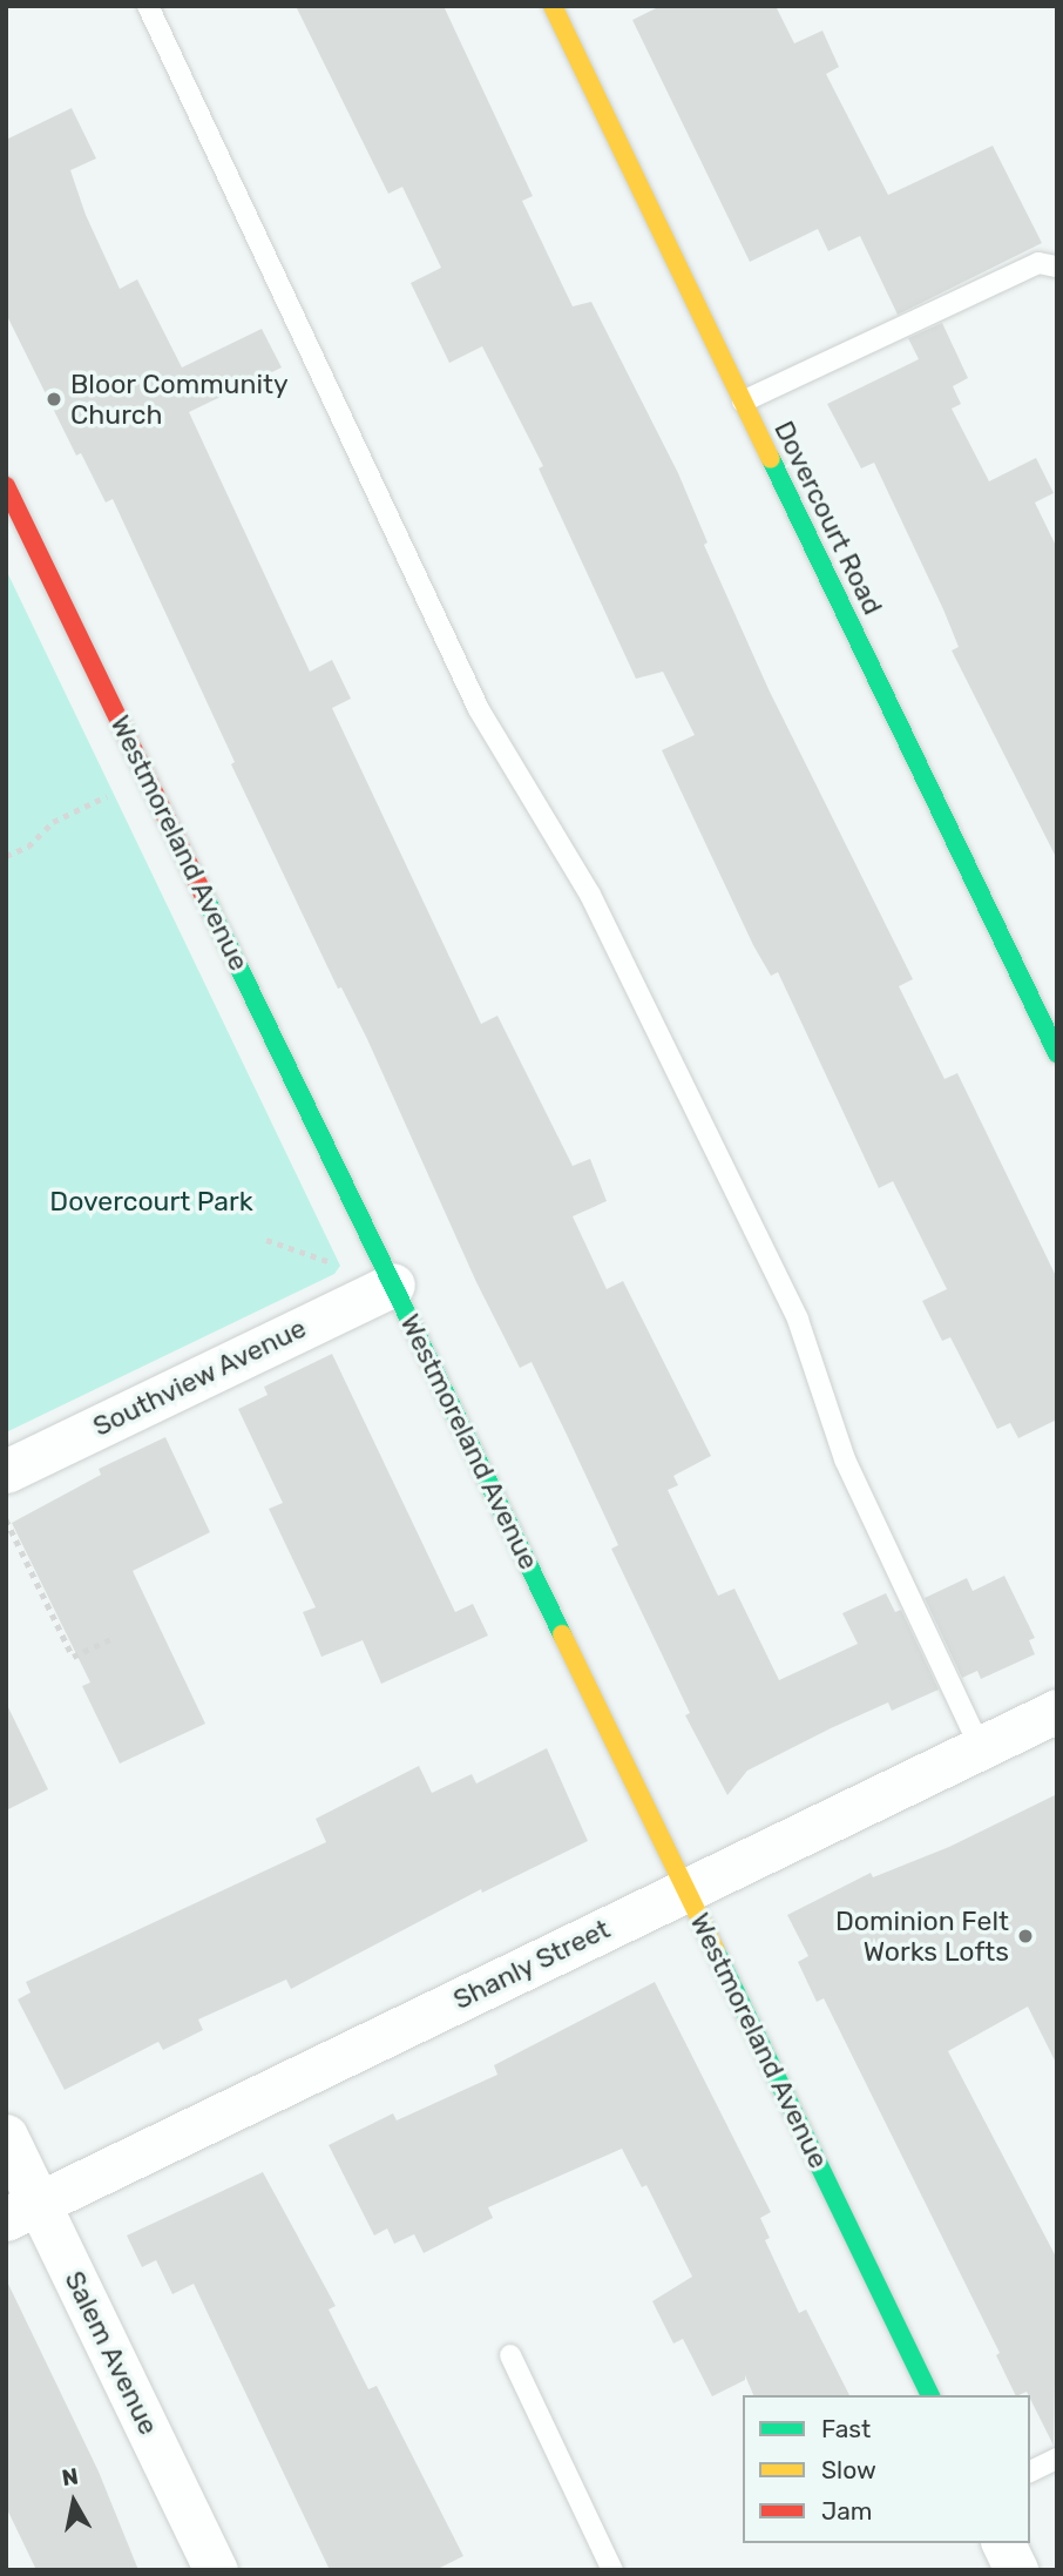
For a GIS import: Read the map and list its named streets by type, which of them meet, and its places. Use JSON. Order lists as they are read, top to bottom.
{
  "streets": {
    "street": [
      "Dovercourt Road",
      "Westmoreland Avenue",
      "Southview Avenue",
      "Shanly Street",
      "Salem Avenue"
    ]
  },
  "crossings": [
    ["Westmoreland Avenue", "Southview Avenue"],
    ["Westmoreland Avenue", "Shanly Street"],
    ["Shanly Street", "Salem Avenue"]
  ],
  "parks": ["Dovercourt Park"],
  "places": ["Bloor Community Church", "Dominion Felt Works Lofts"],
  "legend": ["Fast", "Slow", "Jam"],
  "north": "top"
}
